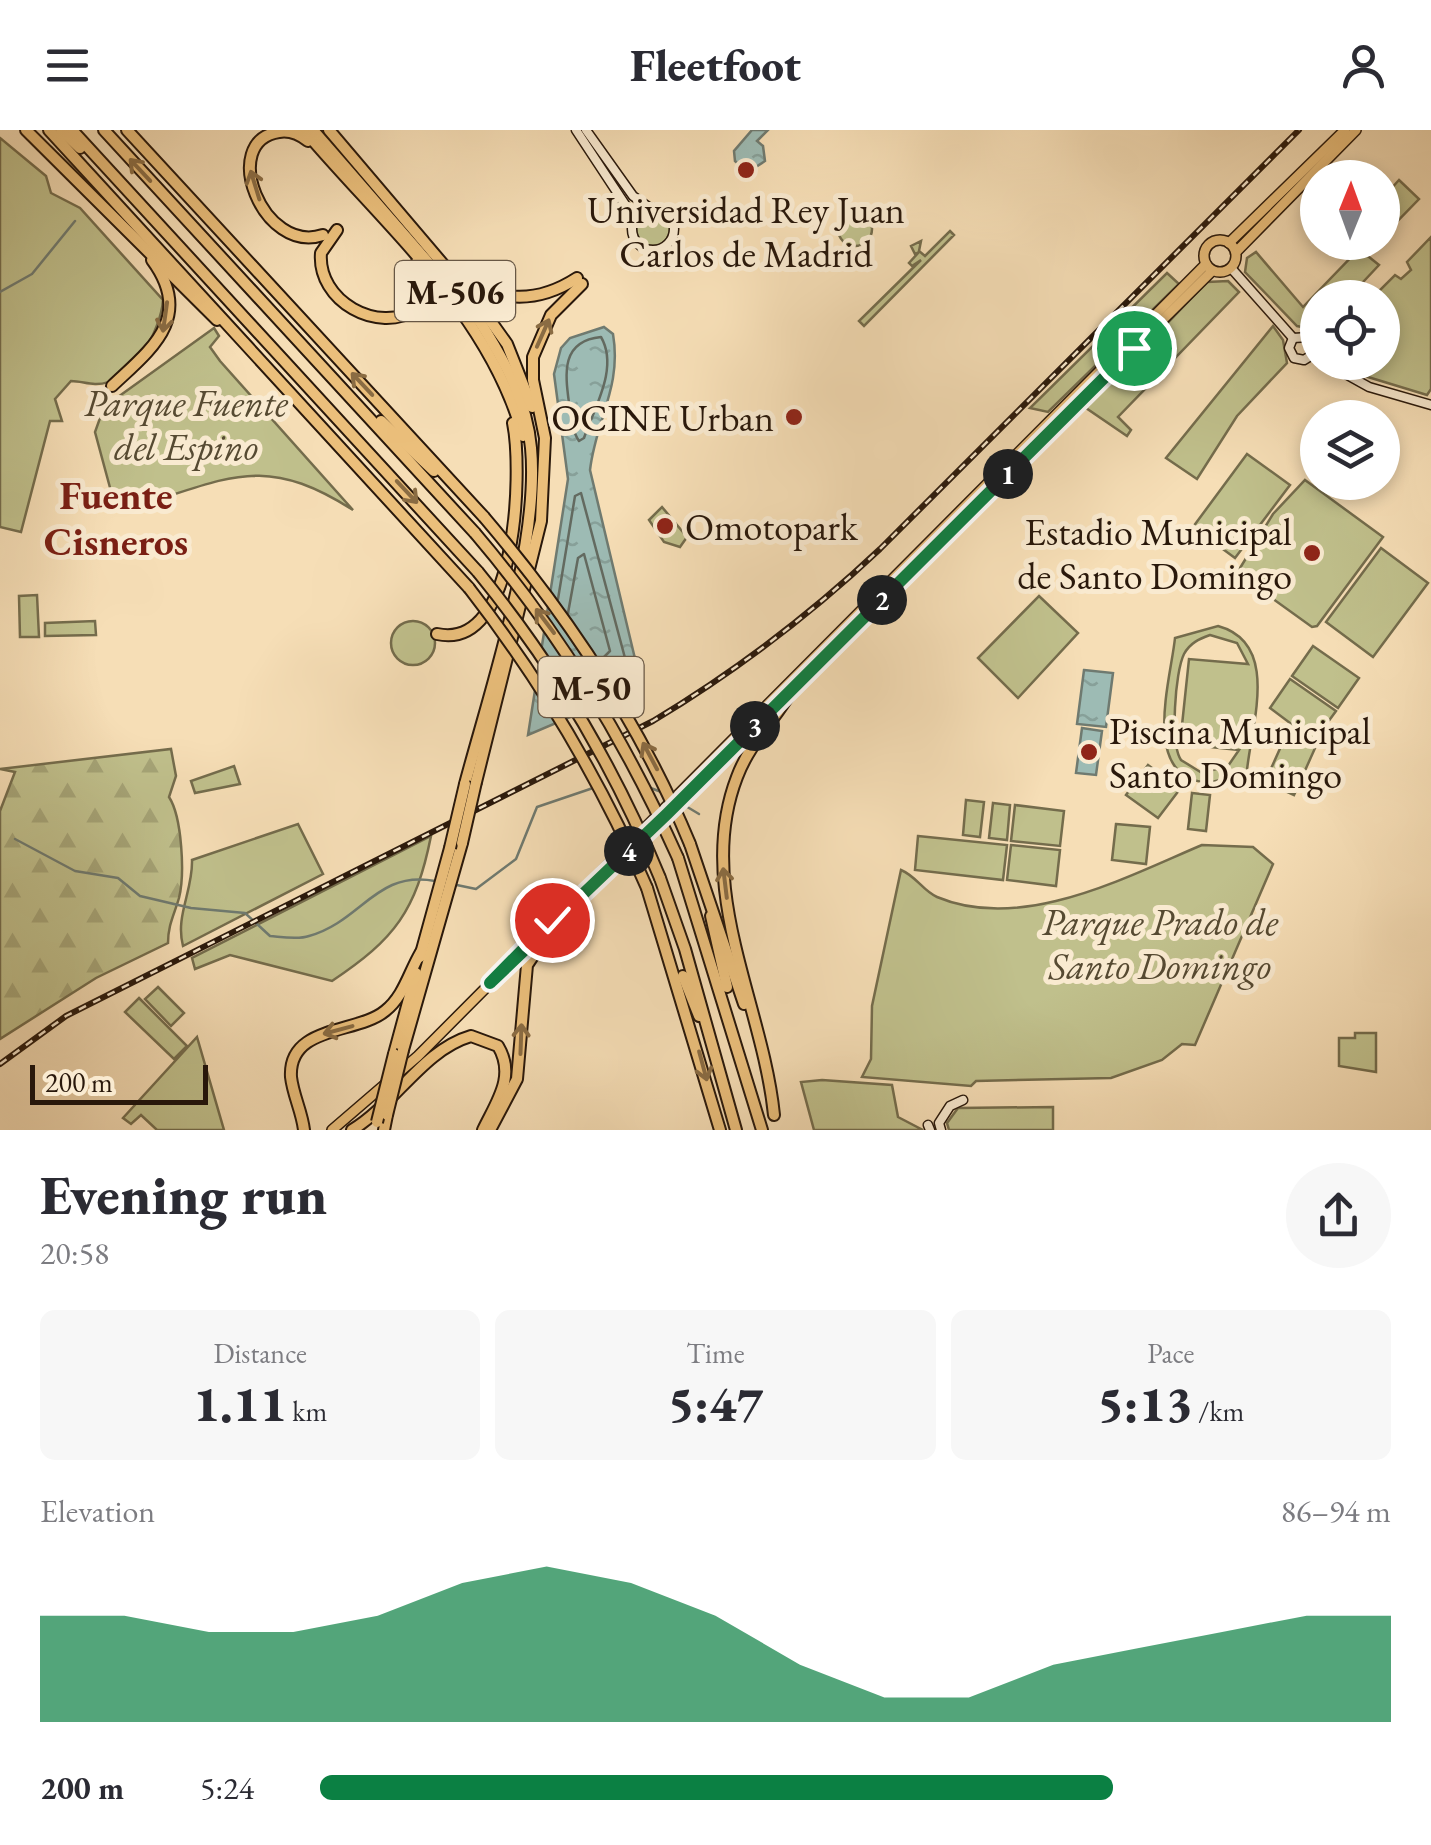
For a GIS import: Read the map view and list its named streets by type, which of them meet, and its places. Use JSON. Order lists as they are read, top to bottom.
{
  "streets": {
    "highway": ["M-506", "M-50"]
  },
  "districts": ["Fuente Cisneros"],
  "parks": ["Parque Fuente del Espino", "Parque Prado de Santo Domingo"],
  "places": [
    "Universidad Rey Juan Carlos de Madrid",
    "OCINE Urban",
    "Omotopark",
    "Estadio Municipal de Santo Domingo",
    "Piscina Municipal Santo Domingo"
  ],
  "scale_bar": "200 m",
  "north": "top",
  "page": {
    "header": "Fleetfoot",
    "pins": [
      "1",
      "2",
      "3",
      "4"
    ],
    "scale": "200 m",
    "heading": ["Evening run", "20:58"],
    "stats": [
      ["Distance", "1.11 km"],
      ["Time", "5:47"],
      ["Pace", "5:13 /km"]
    ],
    "chart": ["Elevation", "86–94 m"],
    "list": [
      {
        "name": "200 m",
        "note": "5:24"
      }
    ]
  }
}
